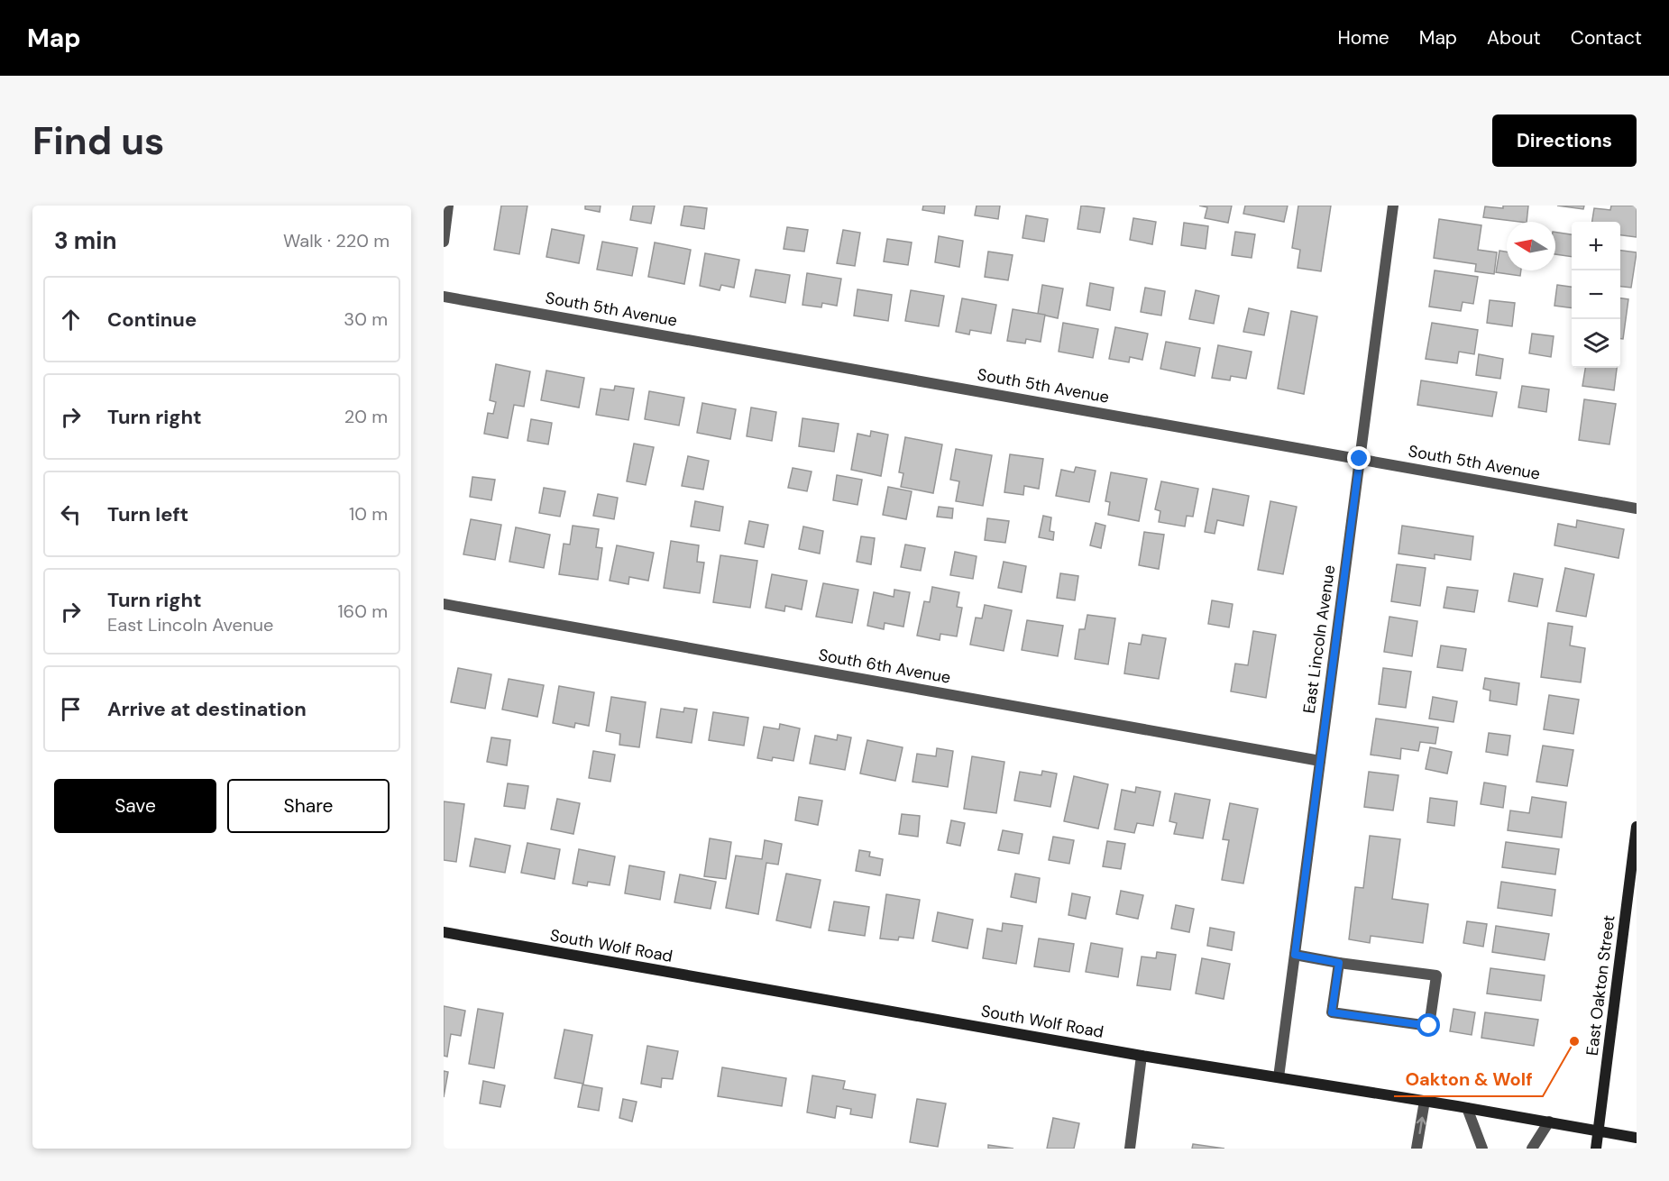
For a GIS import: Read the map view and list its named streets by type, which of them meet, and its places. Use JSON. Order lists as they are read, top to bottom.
{
  "streets": {
    "main road": ["South Wolf Road", "East Oakton Street"],
    "street": ["South 5th Avenue", "East Lincoln Avenue", "South 6th Avenue"]
  },
  "crossings": [
    ["South 5th Avenue", "East Lincoln Avenue"],
    ["East Lincoln Avenue", "South 6th Avenue"],
    ["East Lincoln Avenue", "South Wolf Road"],
    ["South Wolf Road", "East Oakton Street"]
  ],
  "places": ["Oakton & Wolf"],
  "north": "left",
  "page": {
    "header": "Map",
    "nav": [
      "Home",
      "Map",
      "About",
      "Contact"
    ],
    "buttons": [
      "Directions",
      ["Save", "Share"]
    ],
    "title": "Find us",
    "heading": ["3 min", "Walk · 220 m"],
    "map_buttons": ["+", "−"],
    "list": [
      ["Continue", "30 m"],
      ["Turn right", "20 m"],
      ["Turn left", "10 m"],
      ["Turn right", "East Lincoln Avenue", "160 m"],
      "Arrive at destination"
    ]
  }
}
